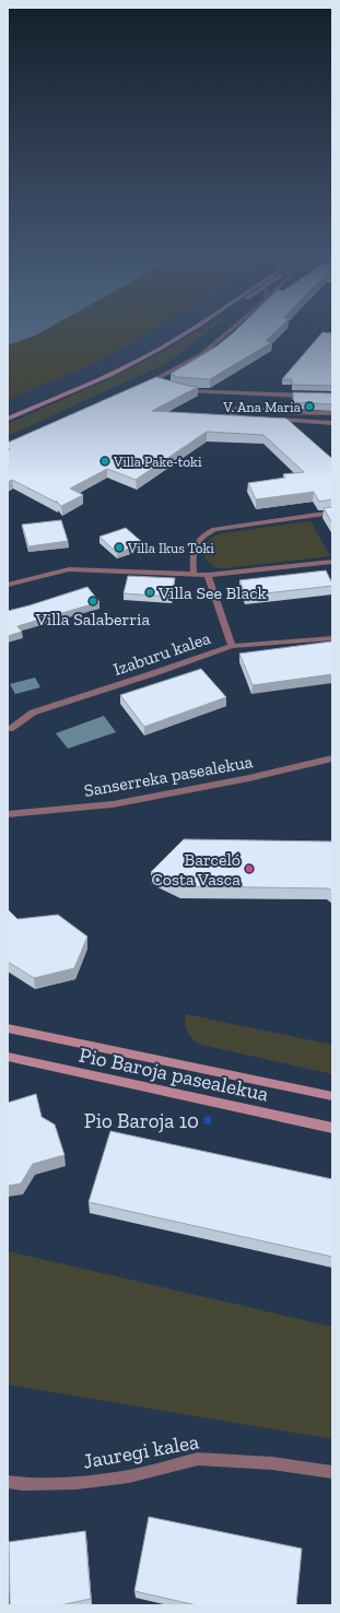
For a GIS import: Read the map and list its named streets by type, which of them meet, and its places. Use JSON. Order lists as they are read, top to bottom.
{
  "streets": {
    "main road": ["Pio Baroja pasealekua"],
    "street": ["Izaburu kalea", "Sanserreka pasealekua", "Jauregi kalea"]
  },
  "places": {
    "other": [
      "V. Ana Maria",
      "Villa Pake-toki",
      "Villa Ikus Toki",
      "Villa See Black",
      "Villa Salaberria",
      "Barceló Costa Vasca"
    ],
    "transit": ["Pio Baroja 10"]
  }
}
